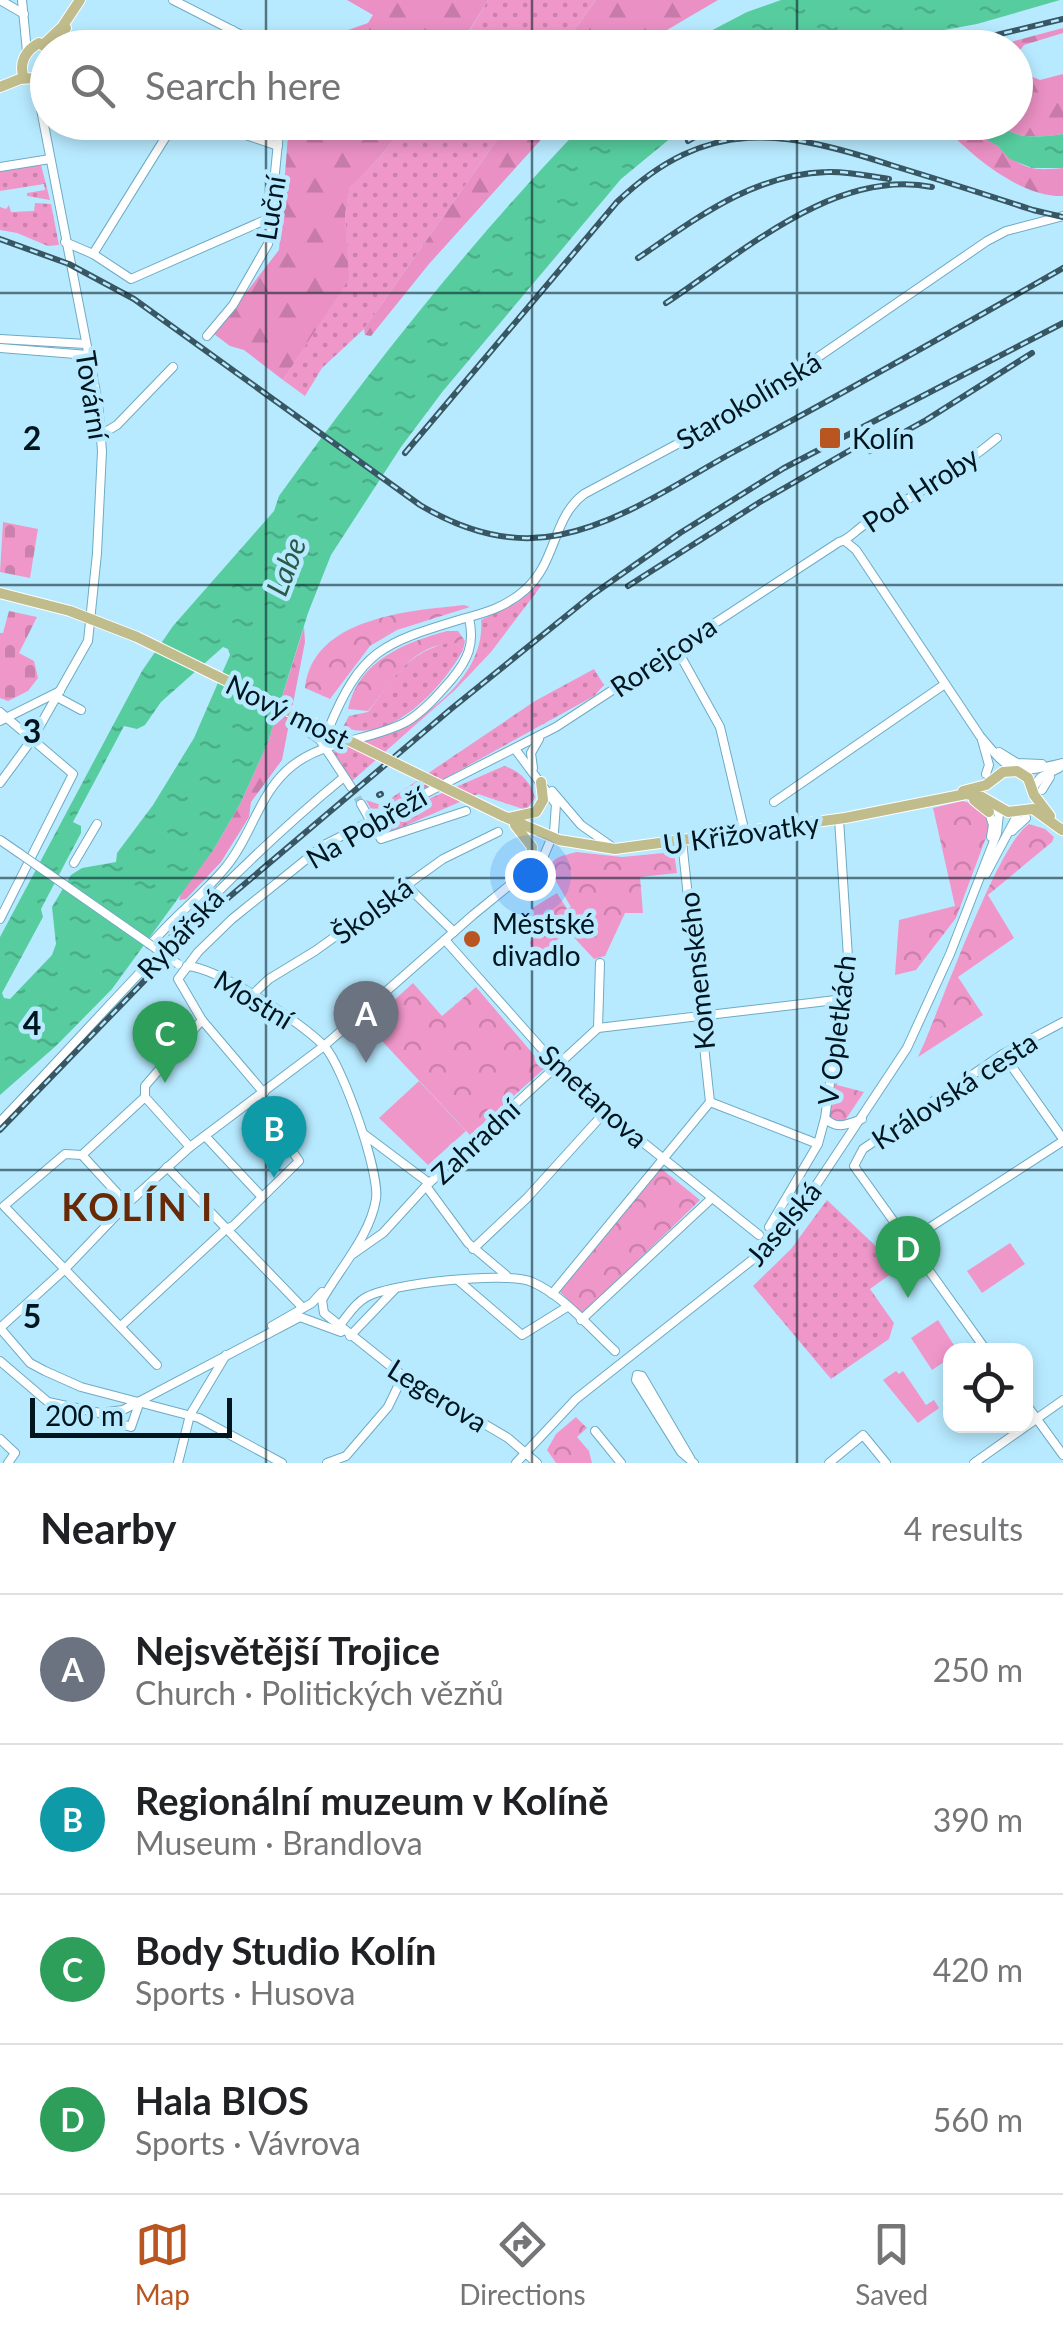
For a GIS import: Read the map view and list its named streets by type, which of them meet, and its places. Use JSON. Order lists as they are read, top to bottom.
{
  "streets": {
    "main road": ["Nový most", "U Křižovatky"],
    "street": [
      "Luční",
      "Tovární",
      "Starokolínská",
      "Pod Hroby",
      "Rorejcova",
      "Na Pobřeží",
      "Školská",
      "Rybářská",
      "Komenského",
      "Mostní",
      "V Opletkách",
      "Královská cesta",
      "Smetanova",
      "Zahradní",
      "Jaselská",
      "Legerova"
    ]
  },
  "crossings": [
    ["Starokolínská", "Nový most"],
    ["Pod Hroby", "Rorejcova"],
    ["Rorejcova", "Na Pobřeží"],
    ["Nový most", "U Křižovatky"],
    ["Na Pobřeží", "Mostní"],
    ["U Křižovatky", "Komenského"],
    ["U Křižovatky", "V Opletkách"],
    ["U Křižovatky", "Jaselská"],
    ["Školská", "Mostní"],
    ["Smetanova", "Zahradní"],
    ["Jaselská", "Legerova"]
  ],
  "districts": ["KOLÍN I"],
  "water": ["Labe"],
  "places": {
    "transit": ["Kolín"],
    "other": ["Městské divadlo"]
  },
  "scale_bar": "200 m",
  "page": {
    "search": "Search here",
    "pins": [
      "A",
      "C",
      "B",
      "D"
    ],
    "scale": "200 m",
    "heading": ["Nearby", "4 results"],
    "list": [
      {
        "mark": "A",
        "name": "Nejsvětější Trojice",
        "note": "Church · Politických vězňů",
        "value": "250 m"
      },
      {
        "mark": "B",
        "name": "Regionální muzeum v Kolíně",
        "note": "Museum · Brandlova",
        "value": "390 m"
      },
      {
        "mark": "C",
        "name": "Body Studio Kolín",
        "note": "Sports · Husova",
        "value": "420 m"
      },
      {
        "mark": "D",
        "name": "Hala BIOS",
        "note": "Sports · Vávrova",
        "value": "560 m"
      }
    ],
    "nav": ["Map", "Directions", "Saved"]
  },
  "grid": {
    "rows": [
      "2",
      "3",
      "4",
      "5"
    ]
  }
}
